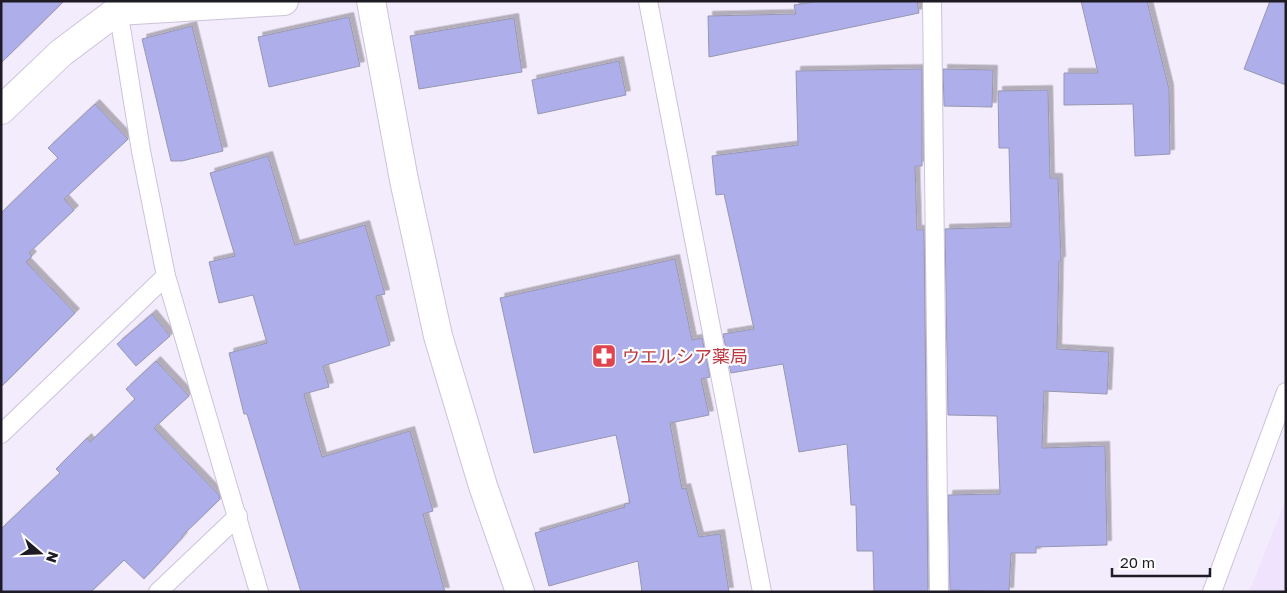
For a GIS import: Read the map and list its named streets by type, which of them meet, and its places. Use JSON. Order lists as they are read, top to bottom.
{
  "places": {
    "pharmacy": ["ウエルシア薬局"]
  },
  "scale_bar": "20 m",
  "north": "right"
}
